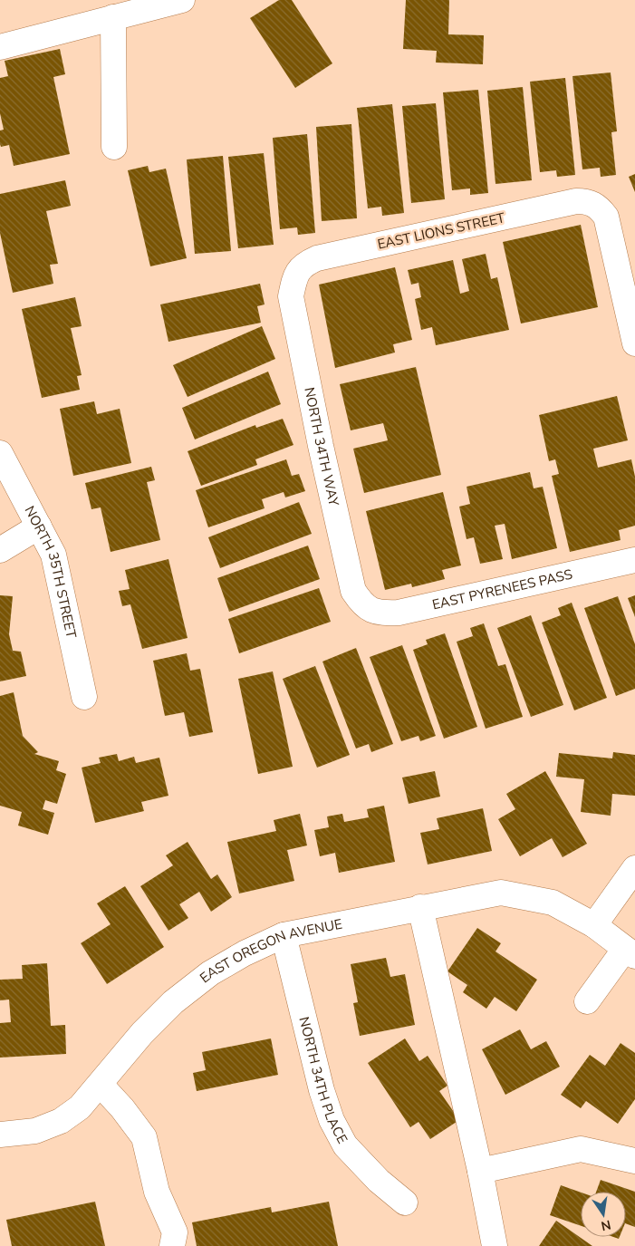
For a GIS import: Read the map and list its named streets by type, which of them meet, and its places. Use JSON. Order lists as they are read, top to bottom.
{
  "streets": {
    "street": [
      "EAST LIONS STREET",
      "NORTH 34TH WAY",
      "NORTH 35TH STREET",
      "EAST PYRENEES PASS",
      "EAST OREGON AVENUE",
      "NORTH 34TH PLACE"
    ]
  },
  "crossings": [
    ["EAST LIONS STREET", "NORTH 34TH WAY"],
    ["NORTH 34TH WAY", "EAST PYRENEES PASS"],
    ["EAST OREGON AVENUE", "NORTH 34TH PLACE"]
  ],
  "north": "bottom"
}
